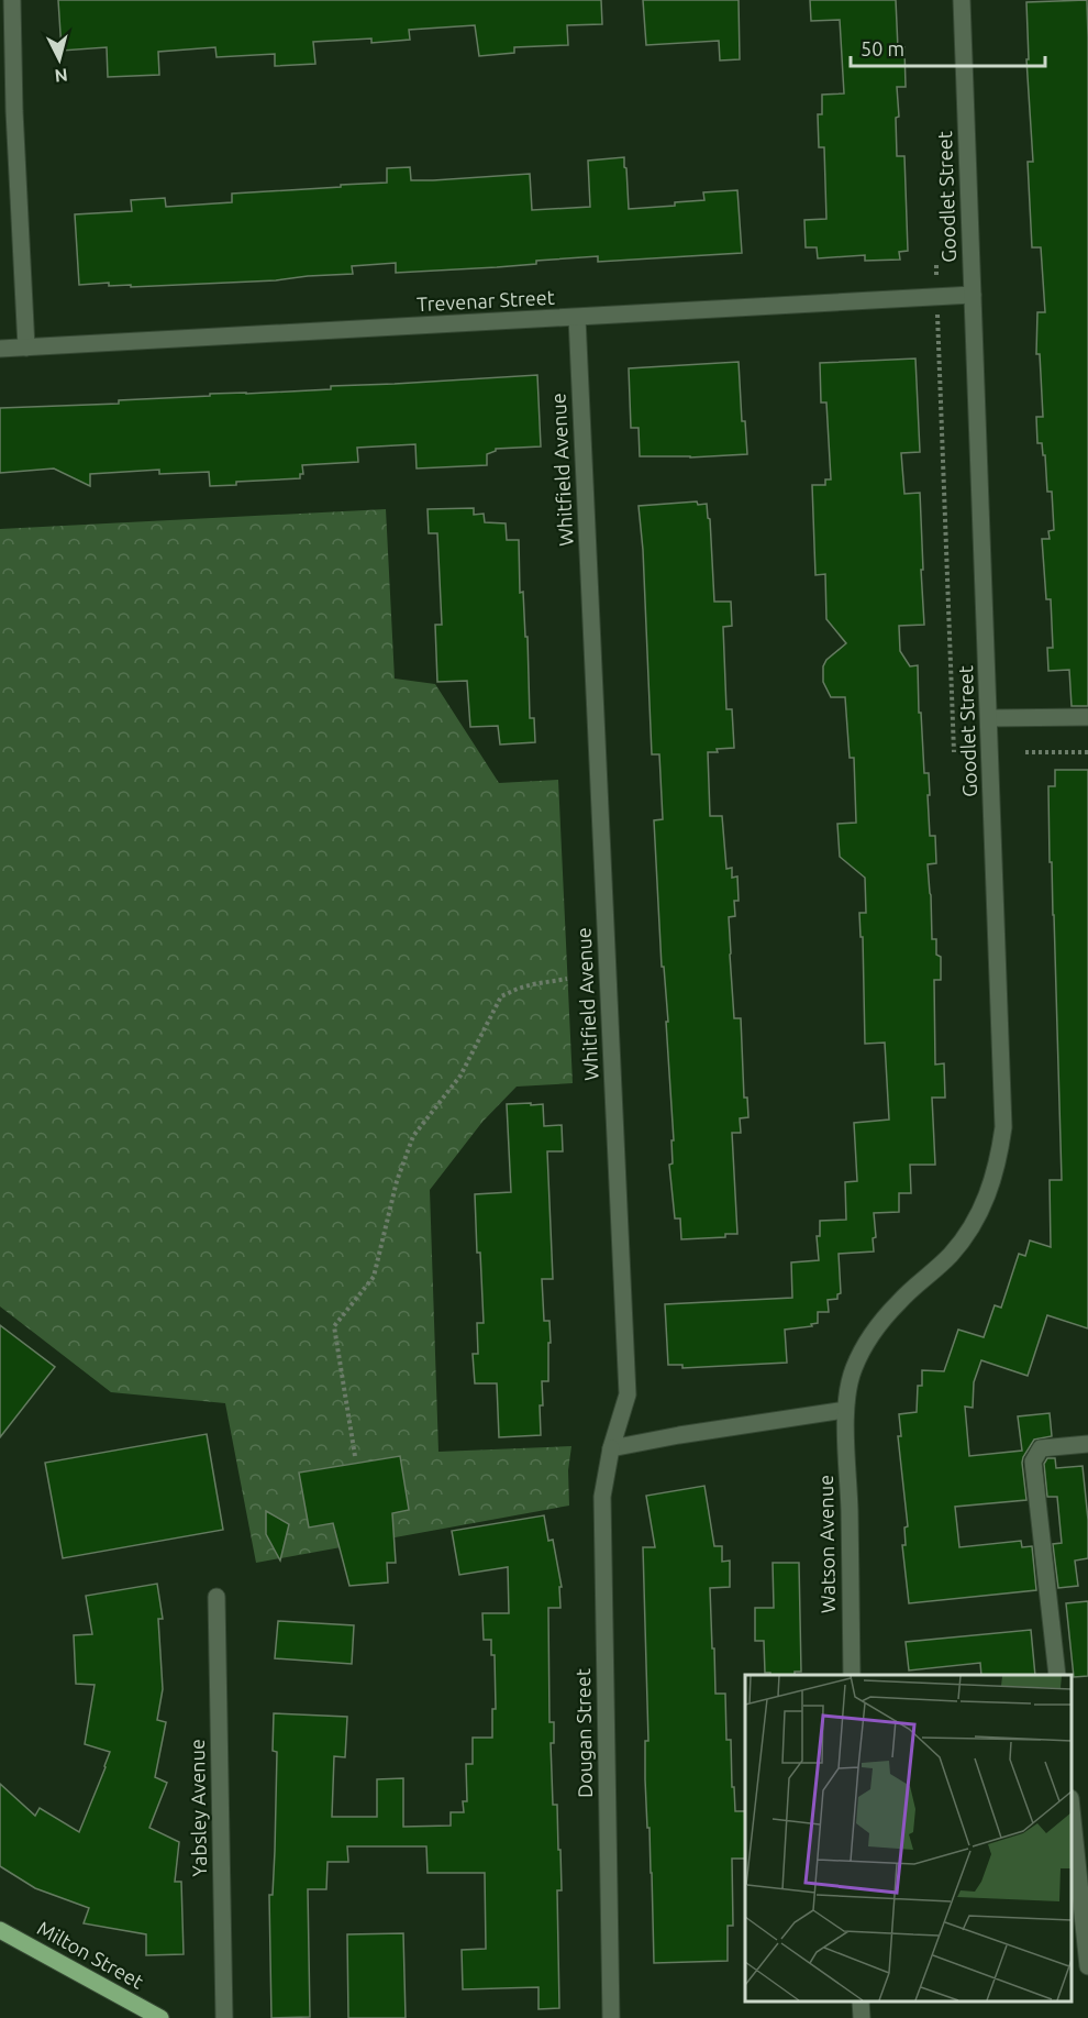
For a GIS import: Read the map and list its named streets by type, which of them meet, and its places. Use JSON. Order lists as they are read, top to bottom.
{
  "streets": {
    "main road": ["Milton Street"],
    "street": [
      "Goodlet Street",
      "Trevenar Street",
      "Whitfield Avenue",
      "Watson Avenue",
      "Dougan Street",
      "Yabsley Avenue"
    ]
  },
  "crossings": [
    ["Goodlet Street", "Trevenar Street"],
    ["Goodlet Street", "Watson Avenue"],
    ["Trevenar Street", "Whitfield Avenue"],
    ["Whitfield Avenue", "Dougan Street"]
  ],
  "scale_bar": "50 m",
  "north": "bottom"
}
